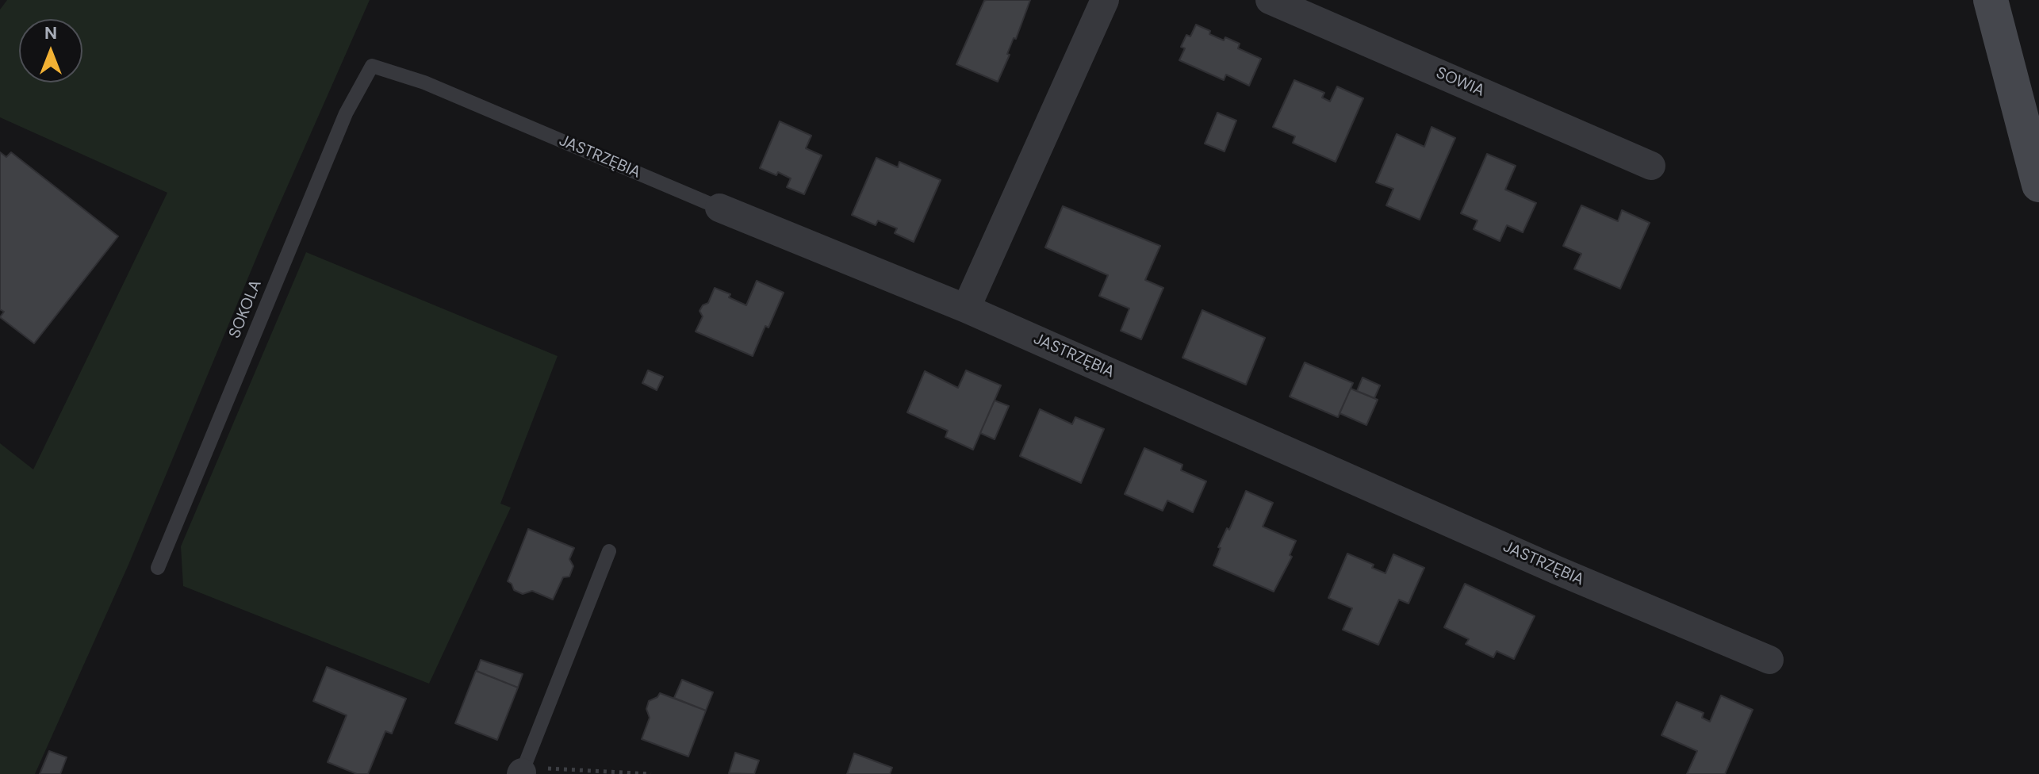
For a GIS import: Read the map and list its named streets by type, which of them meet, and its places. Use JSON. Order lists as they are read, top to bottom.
{
  "streets": {
    "street": ["SOWIA", "JASTRZĘBIA"],
    "lane": ["SOKOLA"]
  },
  "crossings": [
    ["JASTRZĘBIA", "SOKOLA"]
  ],
  "north": "top"
}
